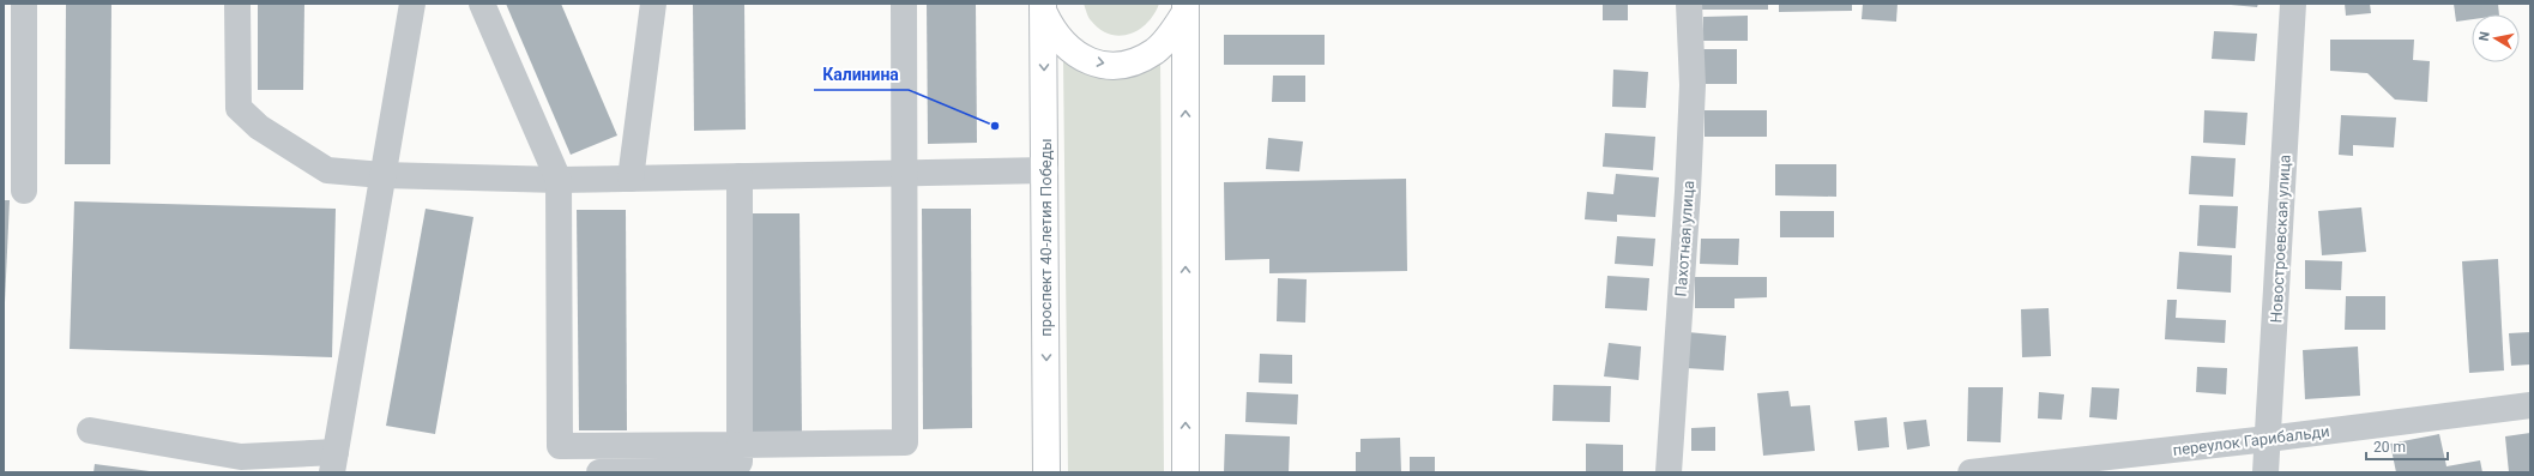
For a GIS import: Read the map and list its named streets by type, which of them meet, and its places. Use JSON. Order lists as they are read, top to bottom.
{
  "streets": {
    "main road": ["проспект 40-летия Победы"],
    "street": ["Пахотная улица", "Новостроевская улица", "переулок Гарибальди"]
  },
  "crossings": [
    ["Новостроевская улица", "переулок Гарибальди"]
  ],
  "places": ["Калинина"],
  "scale_bar": "20 m",
  "north": "left"
}
